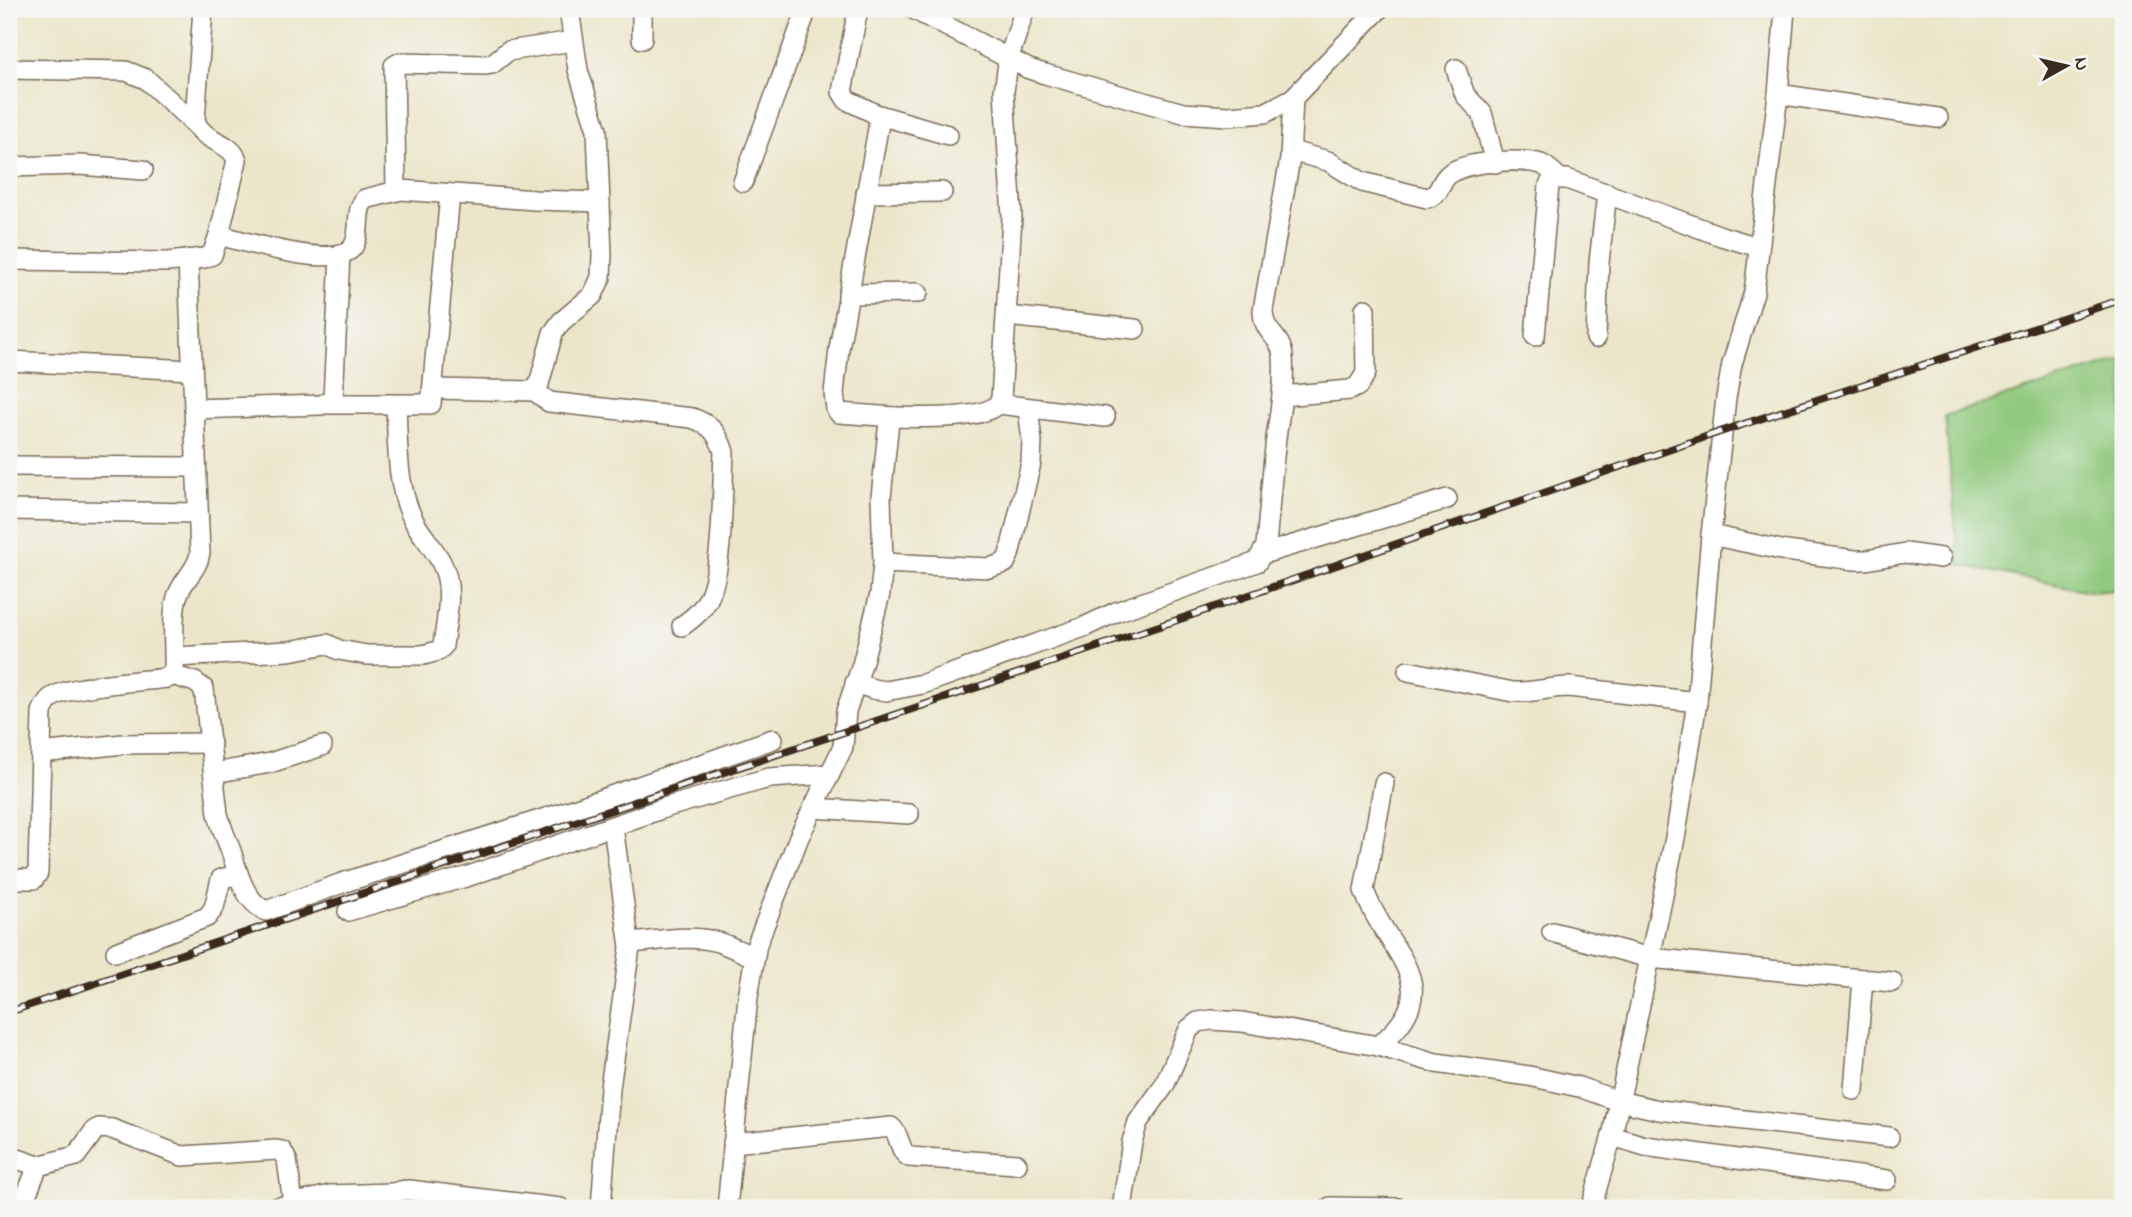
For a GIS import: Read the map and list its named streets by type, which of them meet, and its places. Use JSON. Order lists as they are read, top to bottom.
{
  "north": "right"
}
